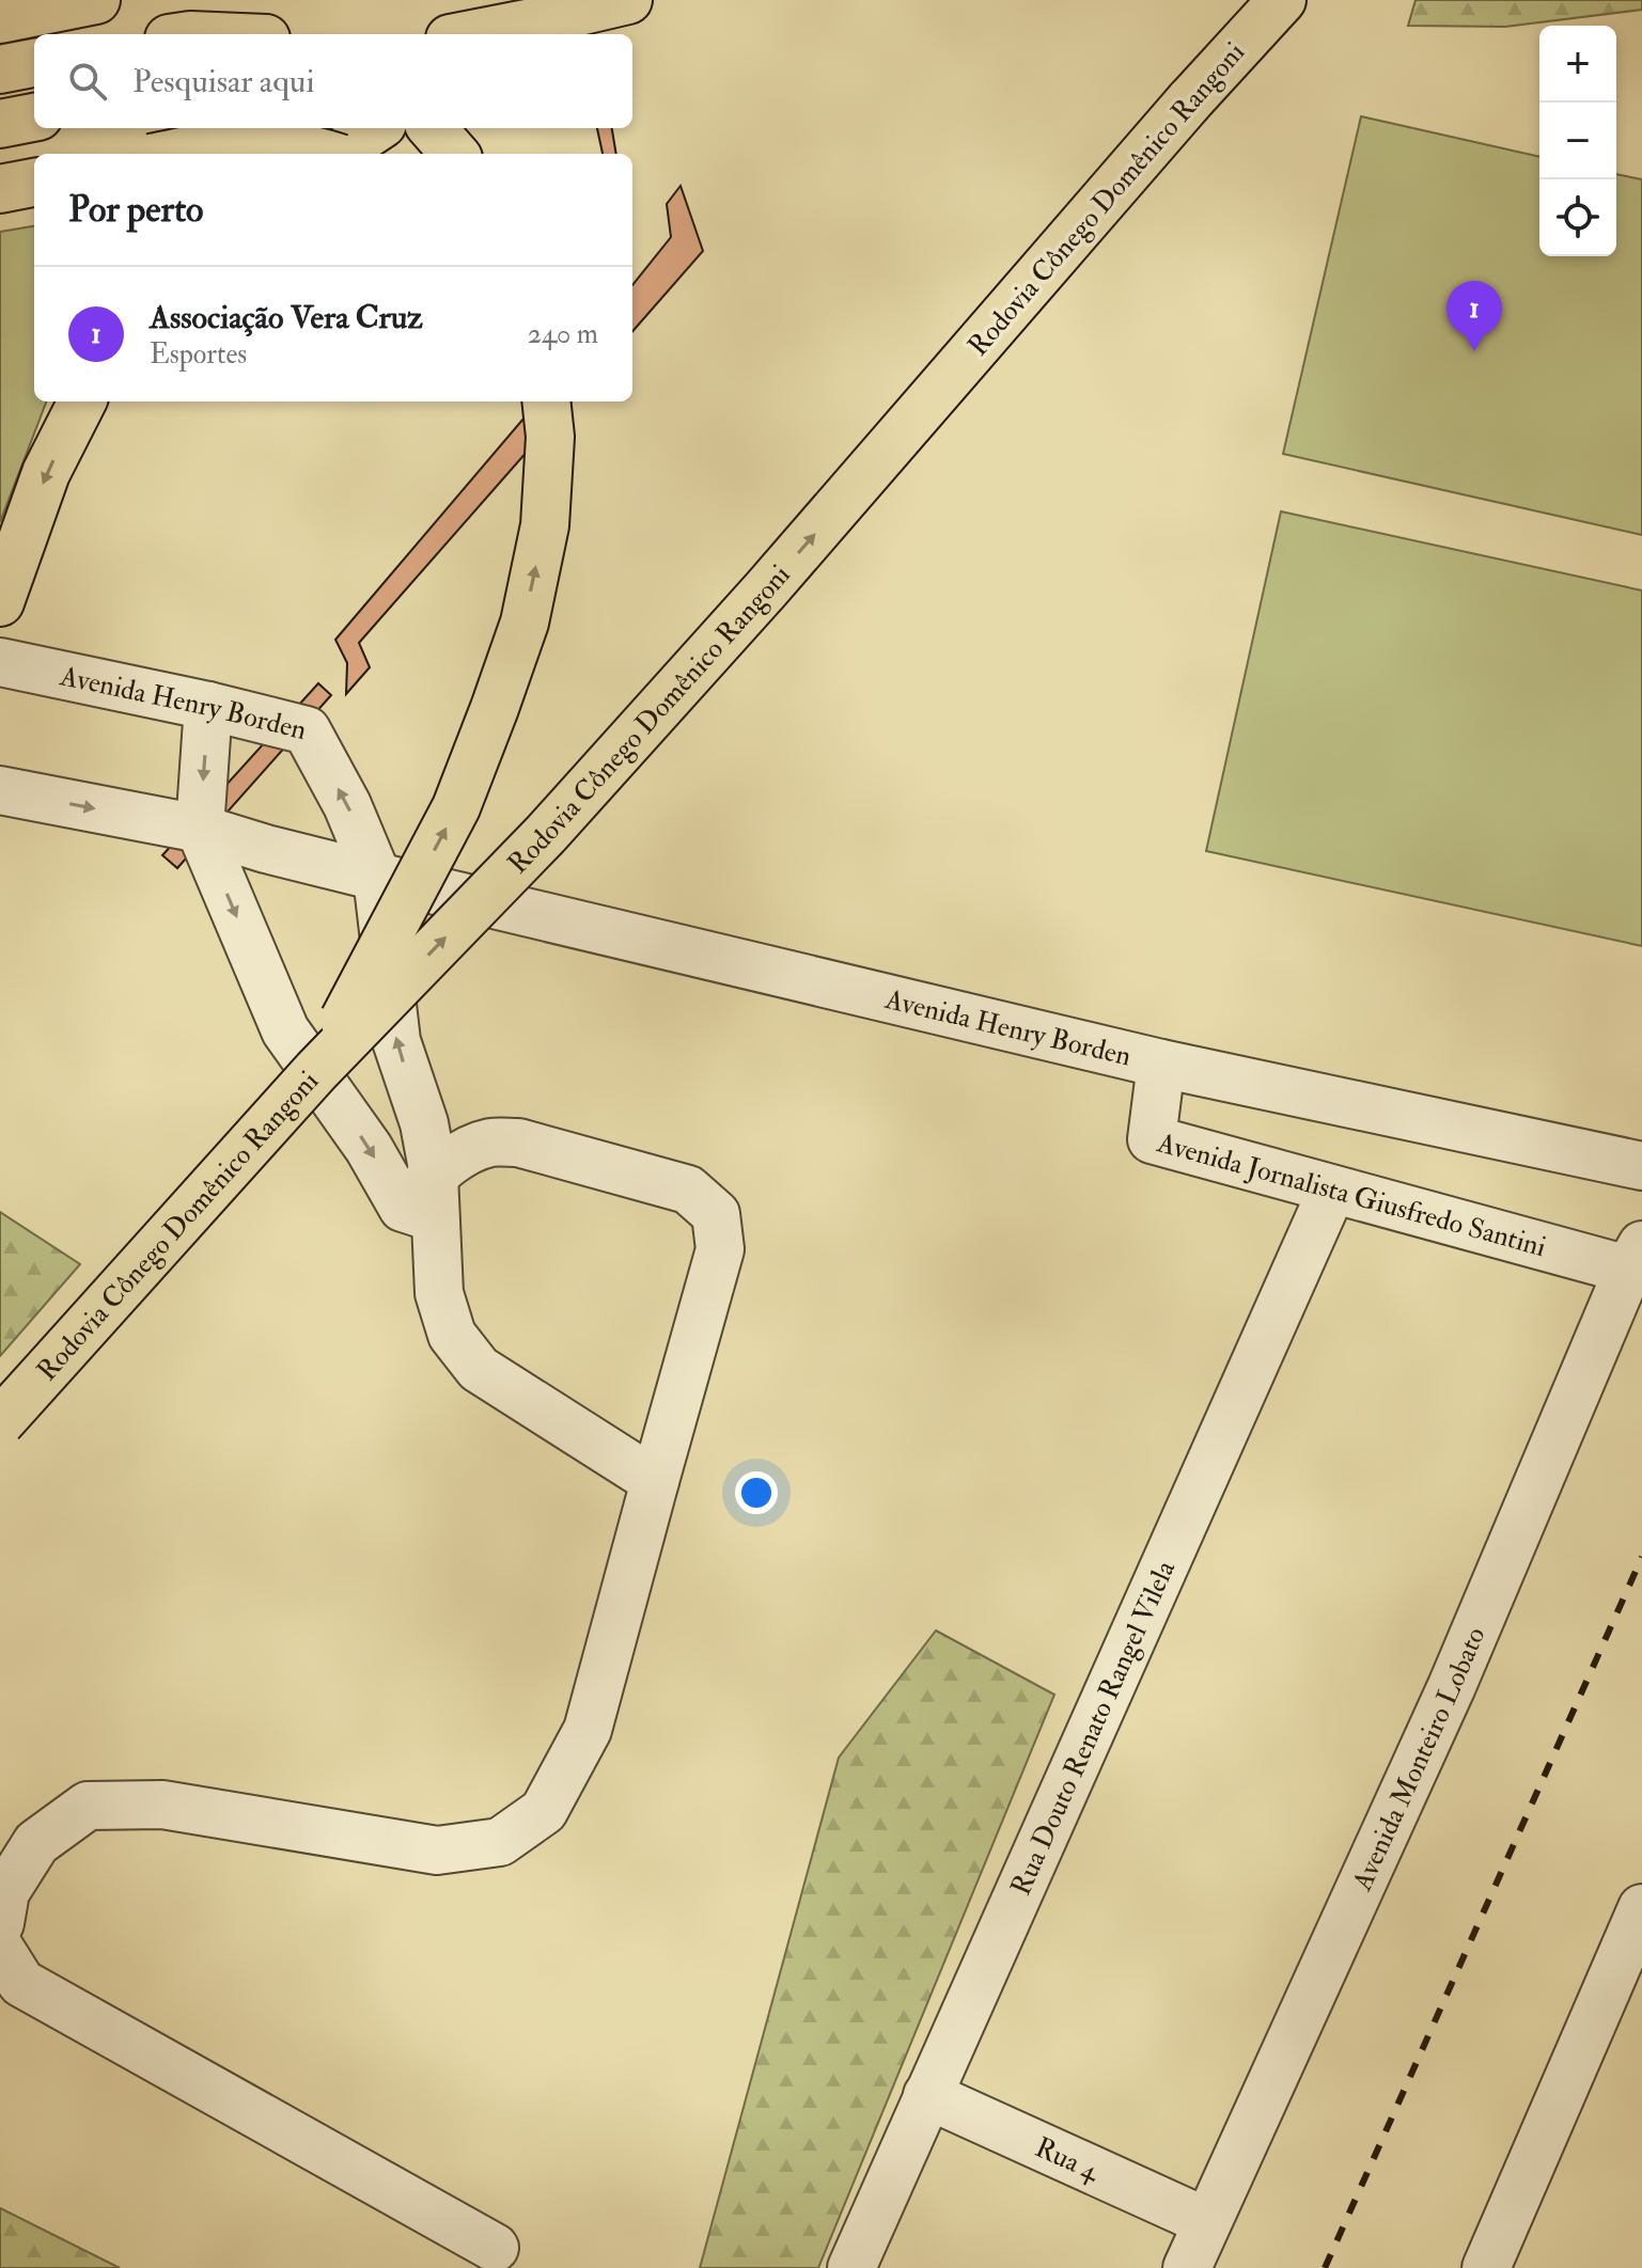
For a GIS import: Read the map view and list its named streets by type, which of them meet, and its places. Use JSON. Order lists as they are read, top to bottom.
{
  "streets": {
    "highway": ["Rodovia Cônego Domênico Rangoni"],
    "street": [
      "Avenida Henry Borden",
      "Avenida Jornalista Giusfredo Santini",
      "Rua Douto Renato Rangel Vilela",
      "Avenida Monteiro Lobato",
      "Rua 4"
    ]
  },
  "crossings": [
    ["Avenida Henry Borden", "Avenida Jornalista Giusfredo Santini"],
    ["Avenida Jornalista Giusfredo Santini", "Rua Douto Renato Rangel Vilela"],
    ["Avenida Jornalista Giusfredo Santini", "Avenida Monteiro Lobato"],
    ["Rua Douto Renato Rangel Vilela", "Rua 4"],
    ["Avenida Monteiro Lobato", "Rua 4"]
  ],
  "page": {
    "map_buttons": ["+", "−"],
    "search": "Pesquisar aqui",
    "heading": "Por perto",
    "list": [
      {
        "mark": "1",
        "name": "Associação Vera Cruz",
        "note": "Esportes",
        "value": "240 m"
      }
    ],
    "pins": "1"
  }
}
